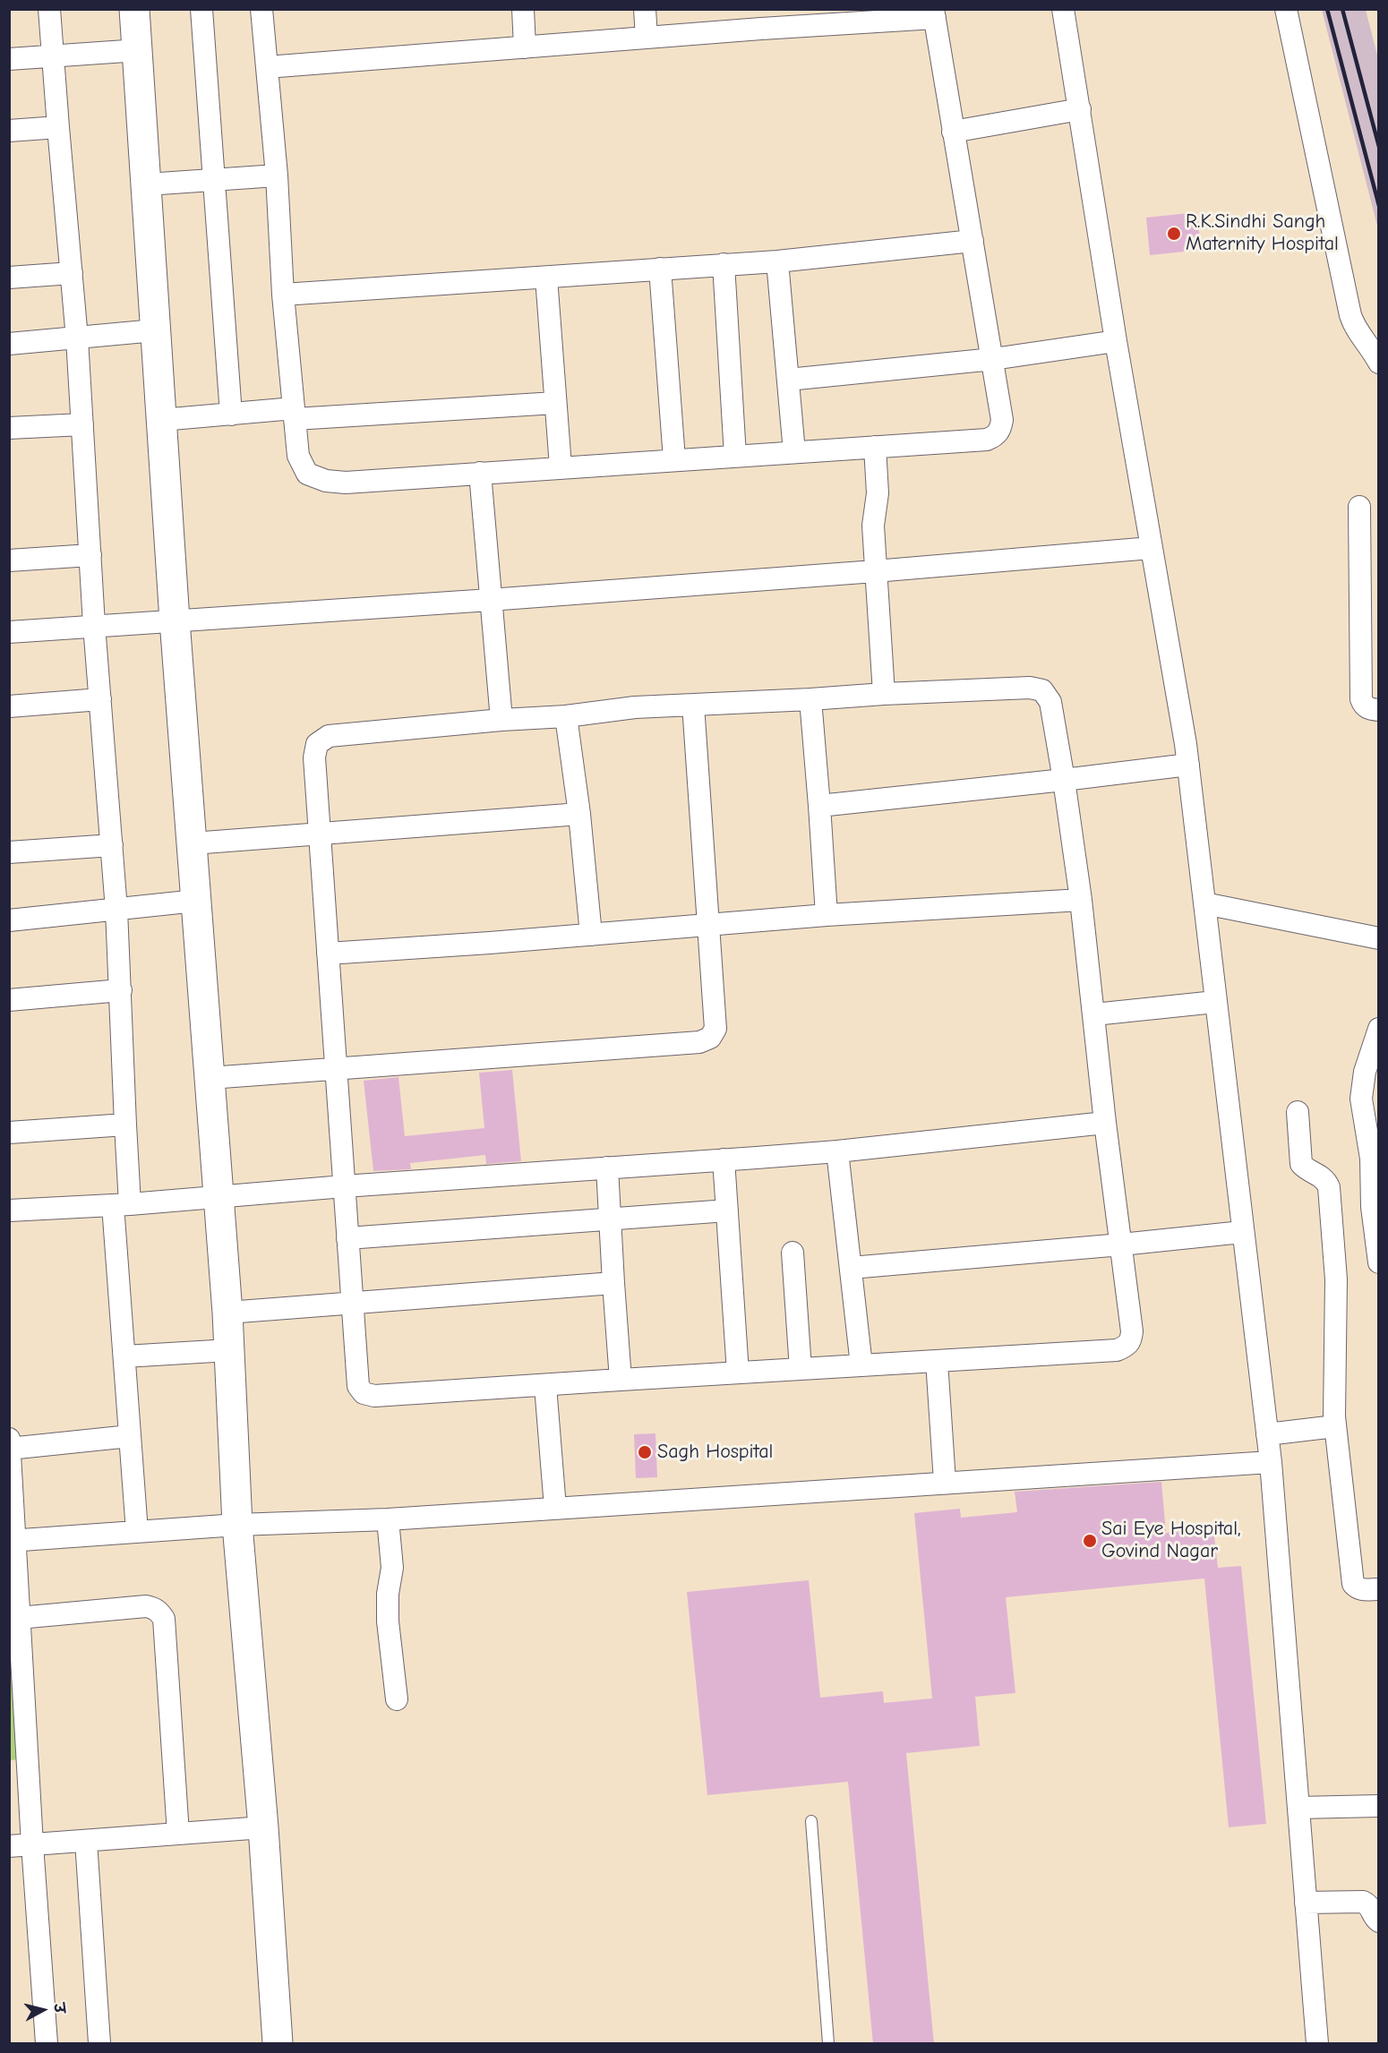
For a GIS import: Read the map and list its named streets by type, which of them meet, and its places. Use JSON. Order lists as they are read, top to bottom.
{
  "places": ["R.K.Sindhi Sangh Maternity Hospital", "Sagh Hospital", "Sai Eye Hospital, Govind Nagar"],
  "north": "right"
}
